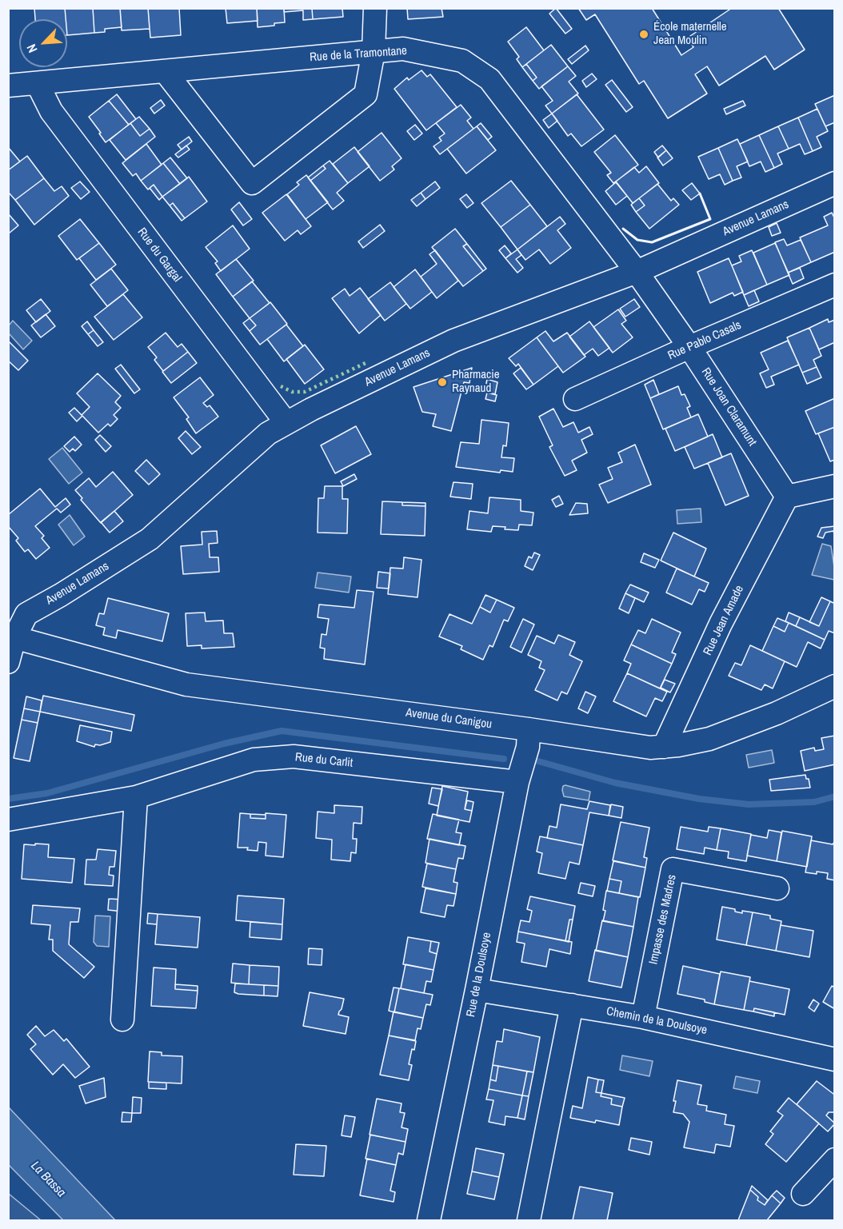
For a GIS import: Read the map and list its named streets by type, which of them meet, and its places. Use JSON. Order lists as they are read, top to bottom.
{
  "streets": {
    "street": [
      "Rue de la Tramontane",
      "Avenue Lamans",
      "Rue du Gargal",
      "Rue Pablo Casals",
      "Rue Joan Claramunt",
      "Rue Jean Amade",
      "Avenue du Canigou",
      "Rue du Carlit",
      "Impasse des Madres",
      "Rue de la Doulsoye",
      "Chemin de la Doulsoye"
    ]
  },
  "crossings": [
    ["Rue de la Tramontane", "Avenue Lamans"],
    ["Rue de la Tramontane", "Rue du Gargal"],
    ["Rue de la Tramontane", "Rue Joan Claramunt"],
    ["Avenue Lamans", "Rue du Gargal"],
    ["Avenue Lamans", "Rue Joan Claramunt"],
    ["Avenue Lamans", "Avenue du Canigou"],
    ["Rue Pablo Casals", "Rue Joan Claramunt"],
    ["Rue Joan Claramunt", "Rue Jean Amade"],
    ["Rue Jean Amade", "Avenue du Canigou"],
    ["Avenue du Canigou", "Rue de la Doulsoye"],
    ["Rue du Carlit", "Rue de la Doulsoye"],
    ["Impasse des Madres", "Chemin de la Doulsoye"],
    ["Rue de la Doulsoye", "Chemin de la Doulsoye"]
  ],
  "water": ["La Bassa"],
  "places": ["École maternelle Jean Moulin", "Pharmacie Raynaud"],
  "north": "bottom left"
}
